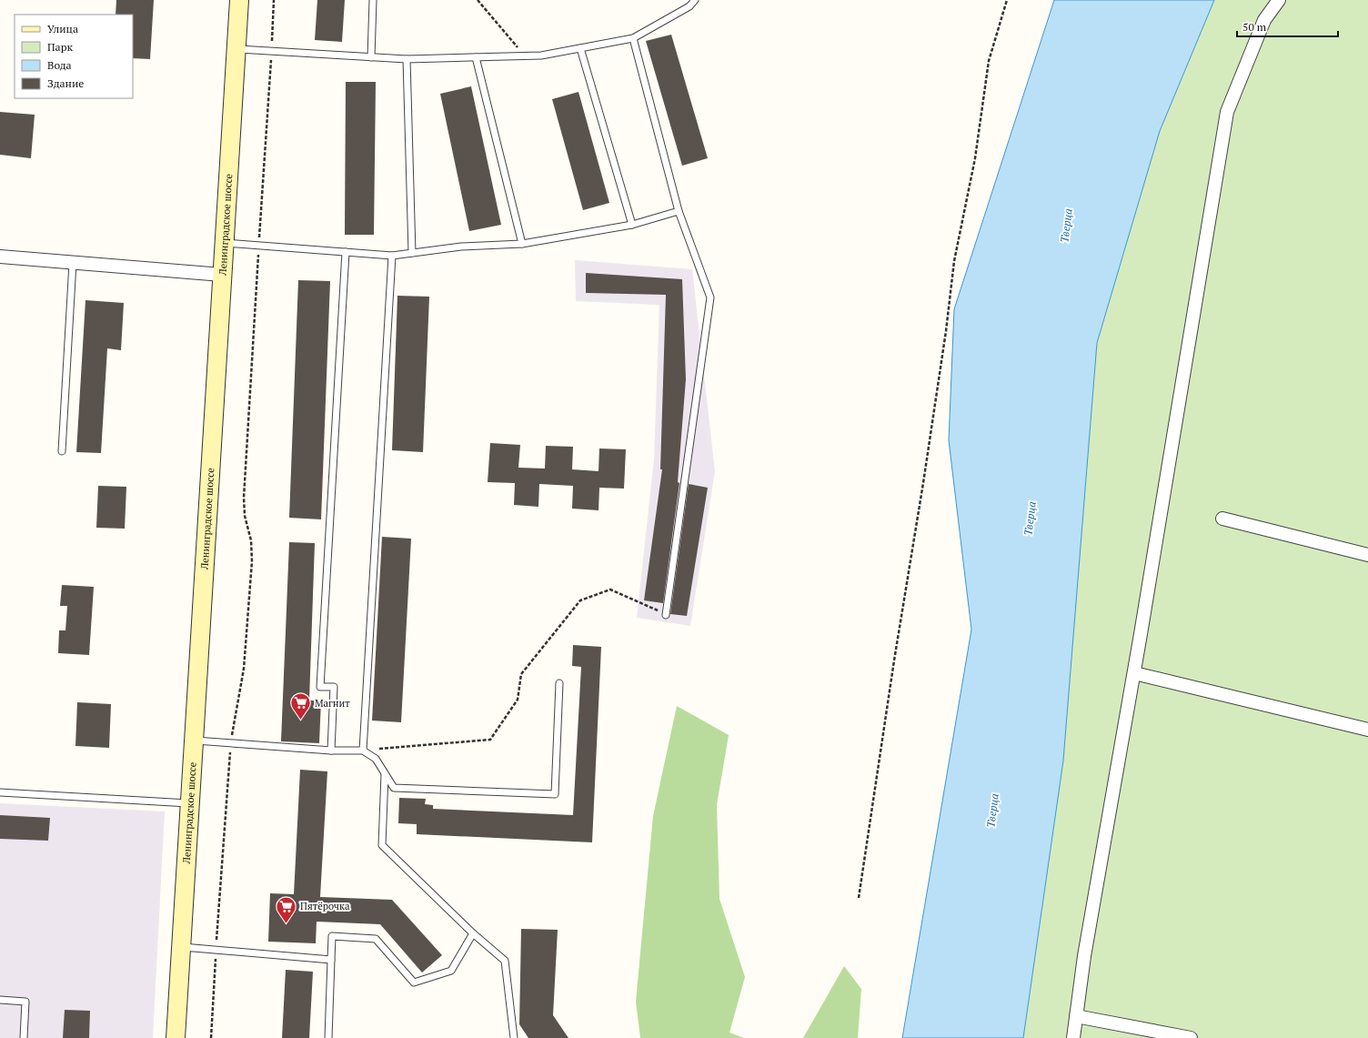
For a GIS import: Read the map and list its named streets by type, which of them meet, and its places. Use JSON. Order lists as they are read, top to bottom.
{
  "streets": {
    "main road": ["Ленинградское шоссе"]
  },
  "water": ["Тверца"],
  "places": {
    "supermarket": ["Магнит", "Пятёрочка"]
  },
  "legend": [
    "Улица",
    "Парк",
    "Вода",
    "Здание"
  ],
  "scale_bar": "50 m"
}
